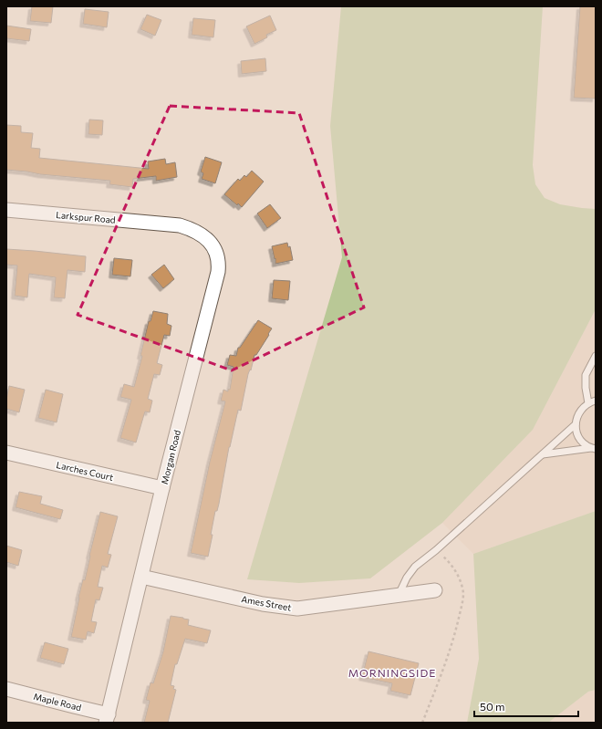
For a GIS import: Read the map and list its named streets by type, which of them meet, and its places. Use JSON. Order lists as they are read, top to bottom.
{
  "streets": {
    "street": [
      "Larkspur Road",
      "Morgan Road",
      "Larches Court",
      "Ames Street",
      "Maple Road"
    ]
  },
  "crossings": [
    ["Larkspur Road", "Morgan Road"],
    ["Morgan Road", "Larches Court"],
    ["Morgan Road", "Ames Street"],
    ["Morgan Road", "Maple Road"]
  ],
  "districts": ["MORNINGSIDE"],
  "scale_bar": "50 m"
}
